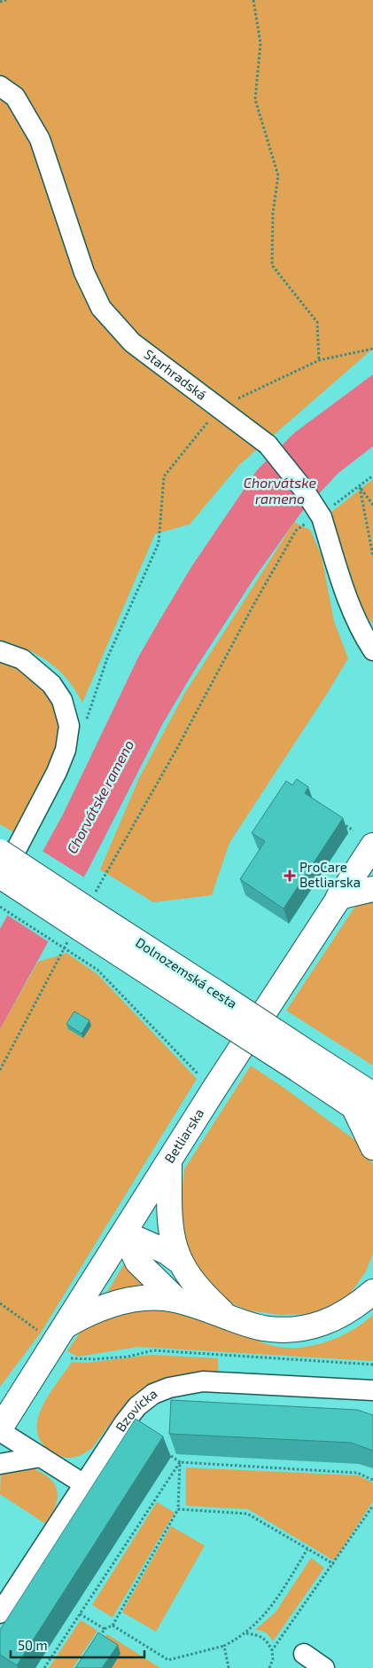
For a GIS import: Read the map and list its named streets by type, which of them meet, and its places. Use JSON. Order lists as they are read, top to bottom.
{
  "streets": {
    "street": [
      "Starhradská",
      "Dolnozemská cesta",
      "Betliarska",
      "Bzovícka"
    ]
  },
  "water": ["Chorvátske rameno"],
  "places": {
    "health": ["ProCare Betliarska"]
  },
  "scale_bar": "50 m"
}
